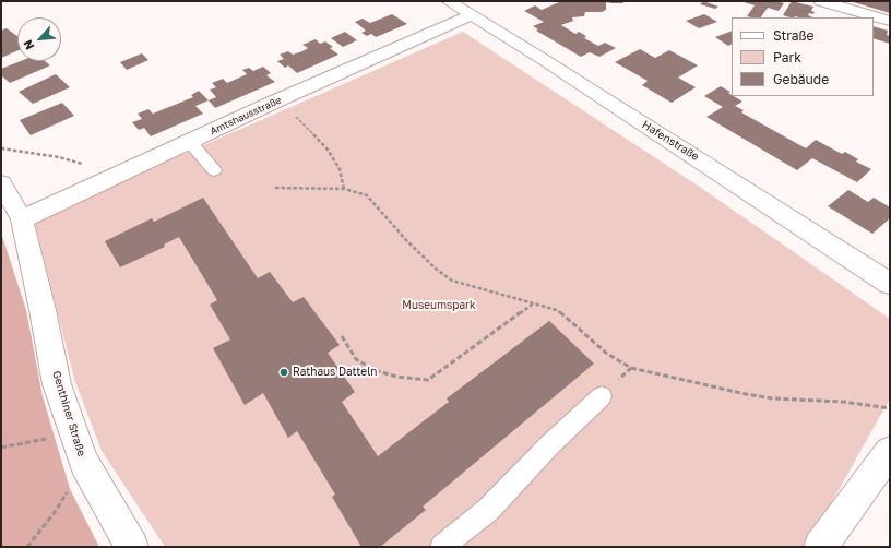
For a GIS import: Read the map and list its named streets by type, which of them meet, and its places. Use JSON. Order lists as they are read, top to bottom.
{
  "streets": {
    "street": ["Amtshausstraße", "Hafenstraße", "Genthiner Straße"]
  },
  "crossings": [
    ["Amtshausstraße", "Hafenstraße"],
    ["Amtshausstraße", "Genthiner Straße"]
  ],
  "parks": ["Museumspark"],
  "places": ["Rathaus Datteln"],
  "legend": ["Straße", "Park", "Gebäude"],
  "north": "bottom left"
}
